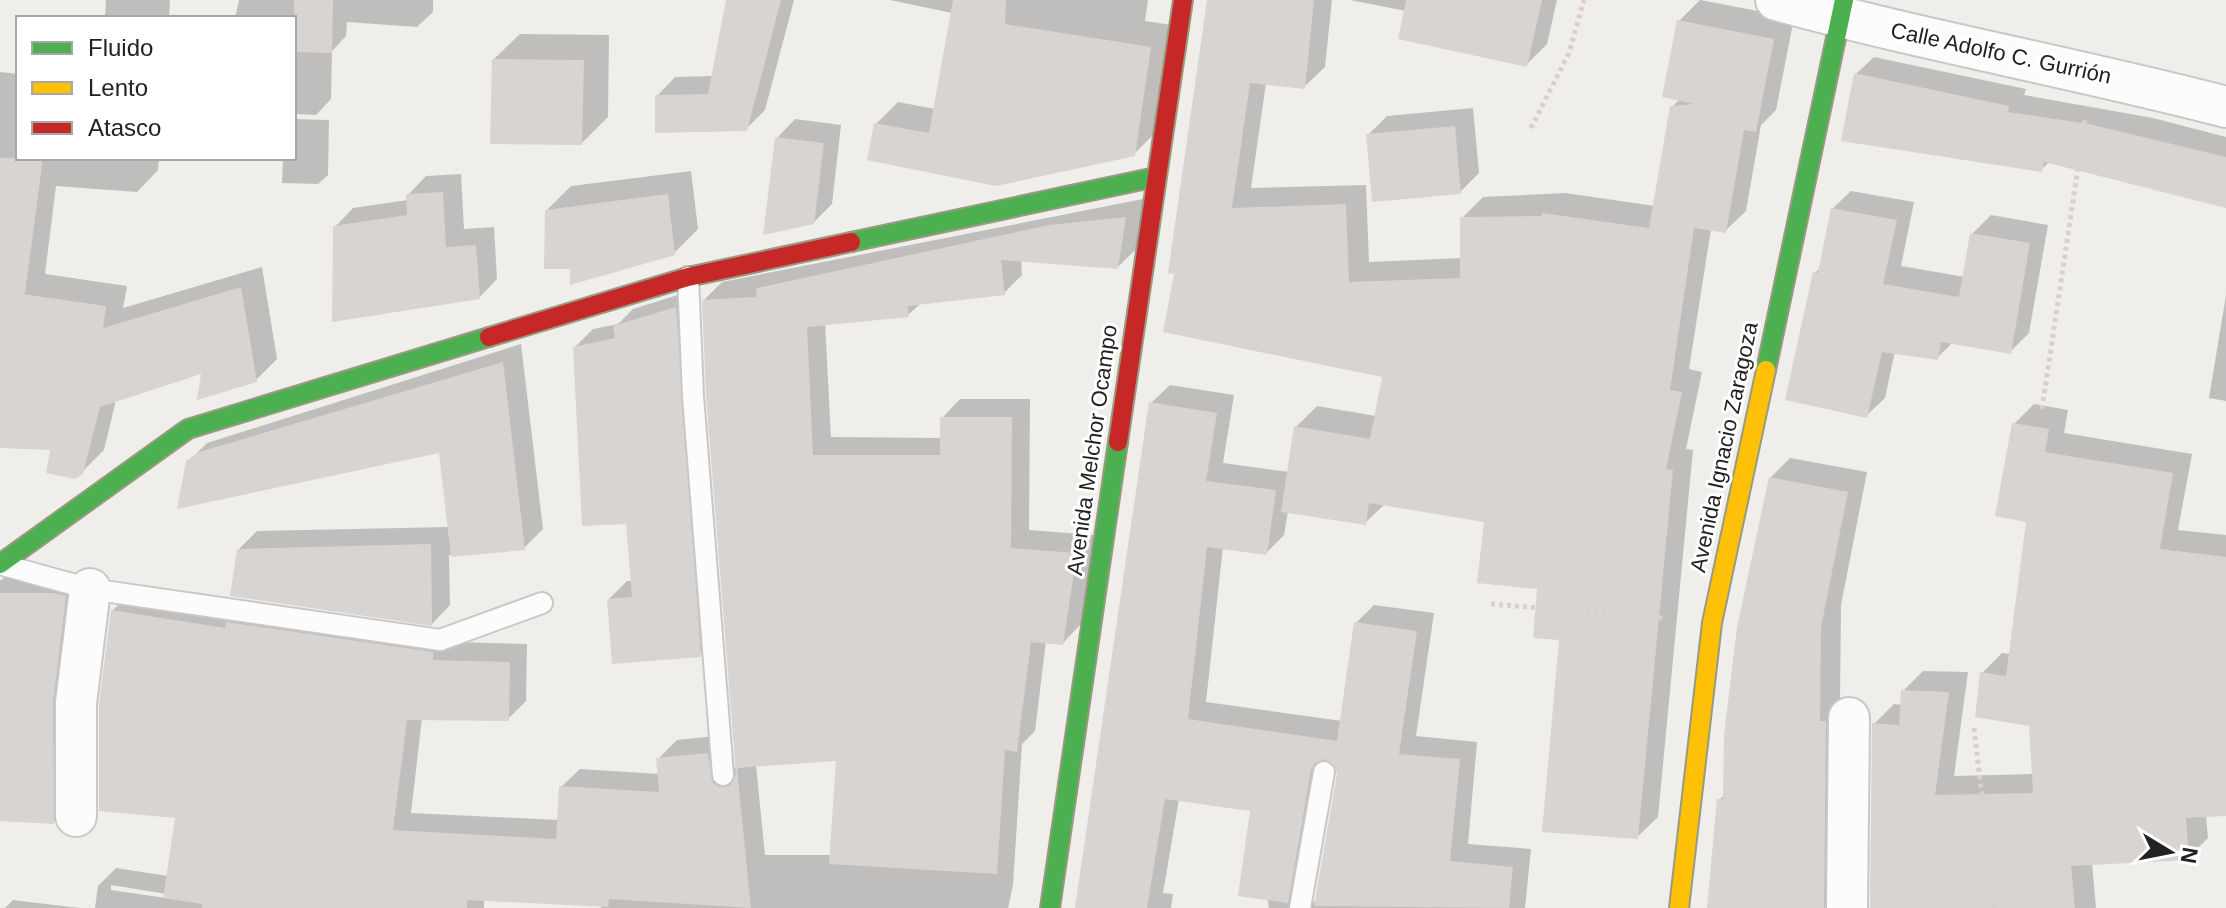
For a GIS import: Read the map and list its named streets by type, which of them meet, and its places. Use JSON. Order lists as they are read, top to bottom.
{
  "streets": {
    "street": ["Calle Adolfo C. Gurrión", "Avenida Ignacio Zaragoza", "Avenida Melchor Ocampo"]
  },
  "crossings": [
    ["Calle Adolfo C. Gurrión", "Avenida Ignacio Zaragoza"]
  ],
  "legend": ["Fluido", "Lento", "Atasco"],
  "north": "right"
}
